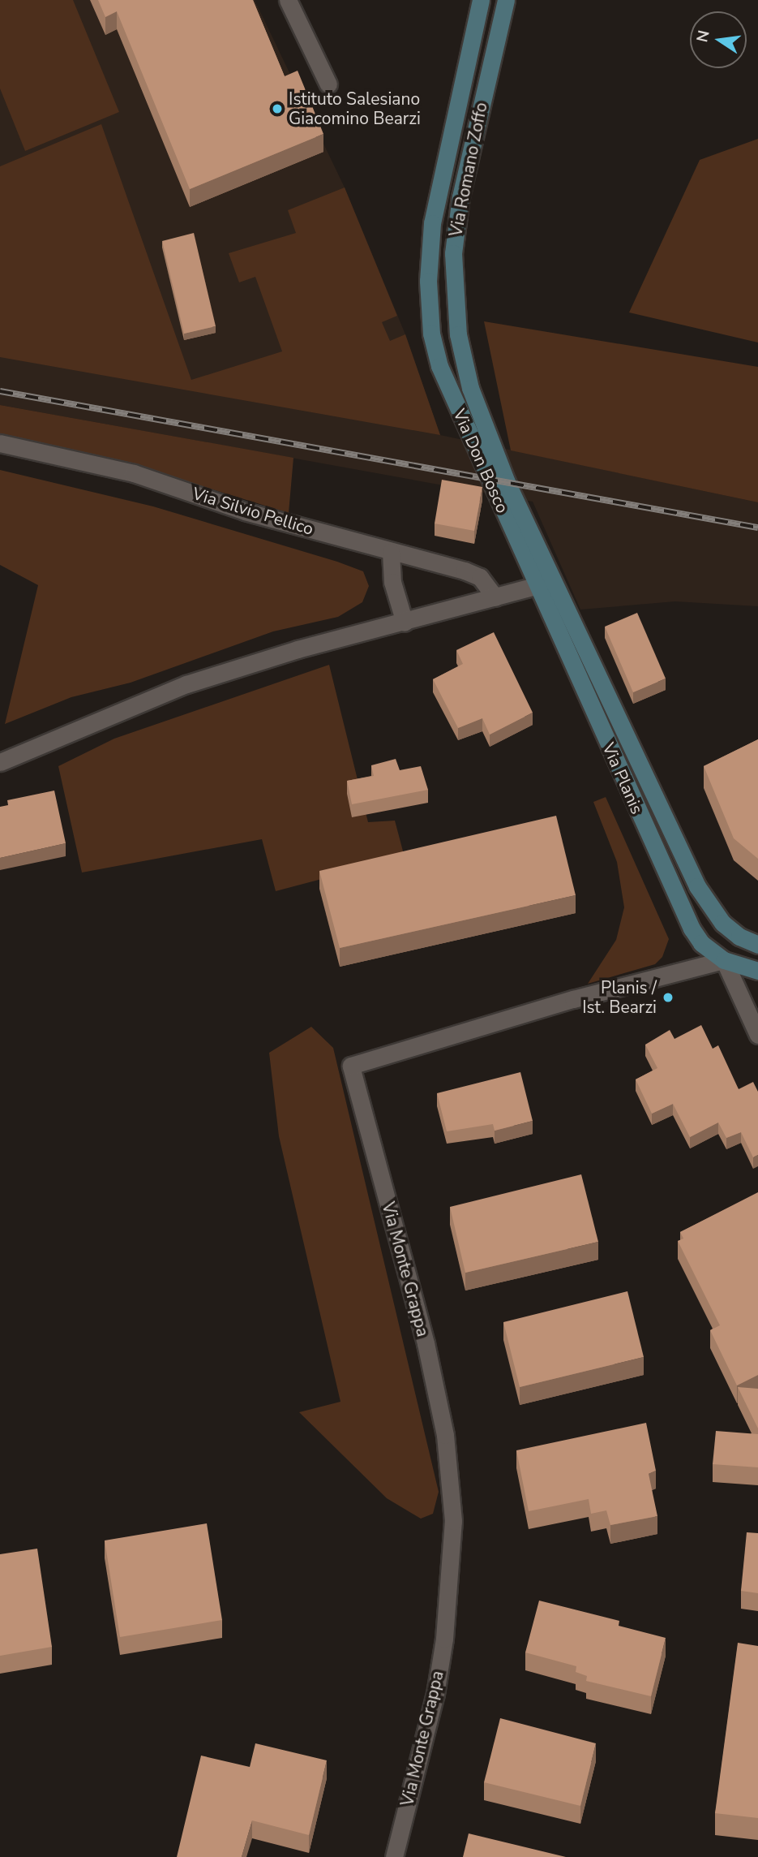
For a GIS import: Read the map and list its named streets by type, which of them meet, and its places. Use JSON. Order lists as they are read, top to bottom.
{
  "streets": {
    "street": [
      "Via Romano Zoffo",
      "Via Don Bosco",
      "Via Silvio Pellico",
      "Via Planis",
      "Via Monte Grappa"
    ]
  },
  "crossings": [
    ["Via Romano Zoffo", "Via Don Bosco"],
    ["Via Don Bosco", "Via Planis"],
    ["Via Planis", "Via Monte Grappa"]
  ],
  "places": ["Istituto Salesiano Giacomino Bearzi", "Planis / Ist. Bearzi"],
  "north": "left"
}
